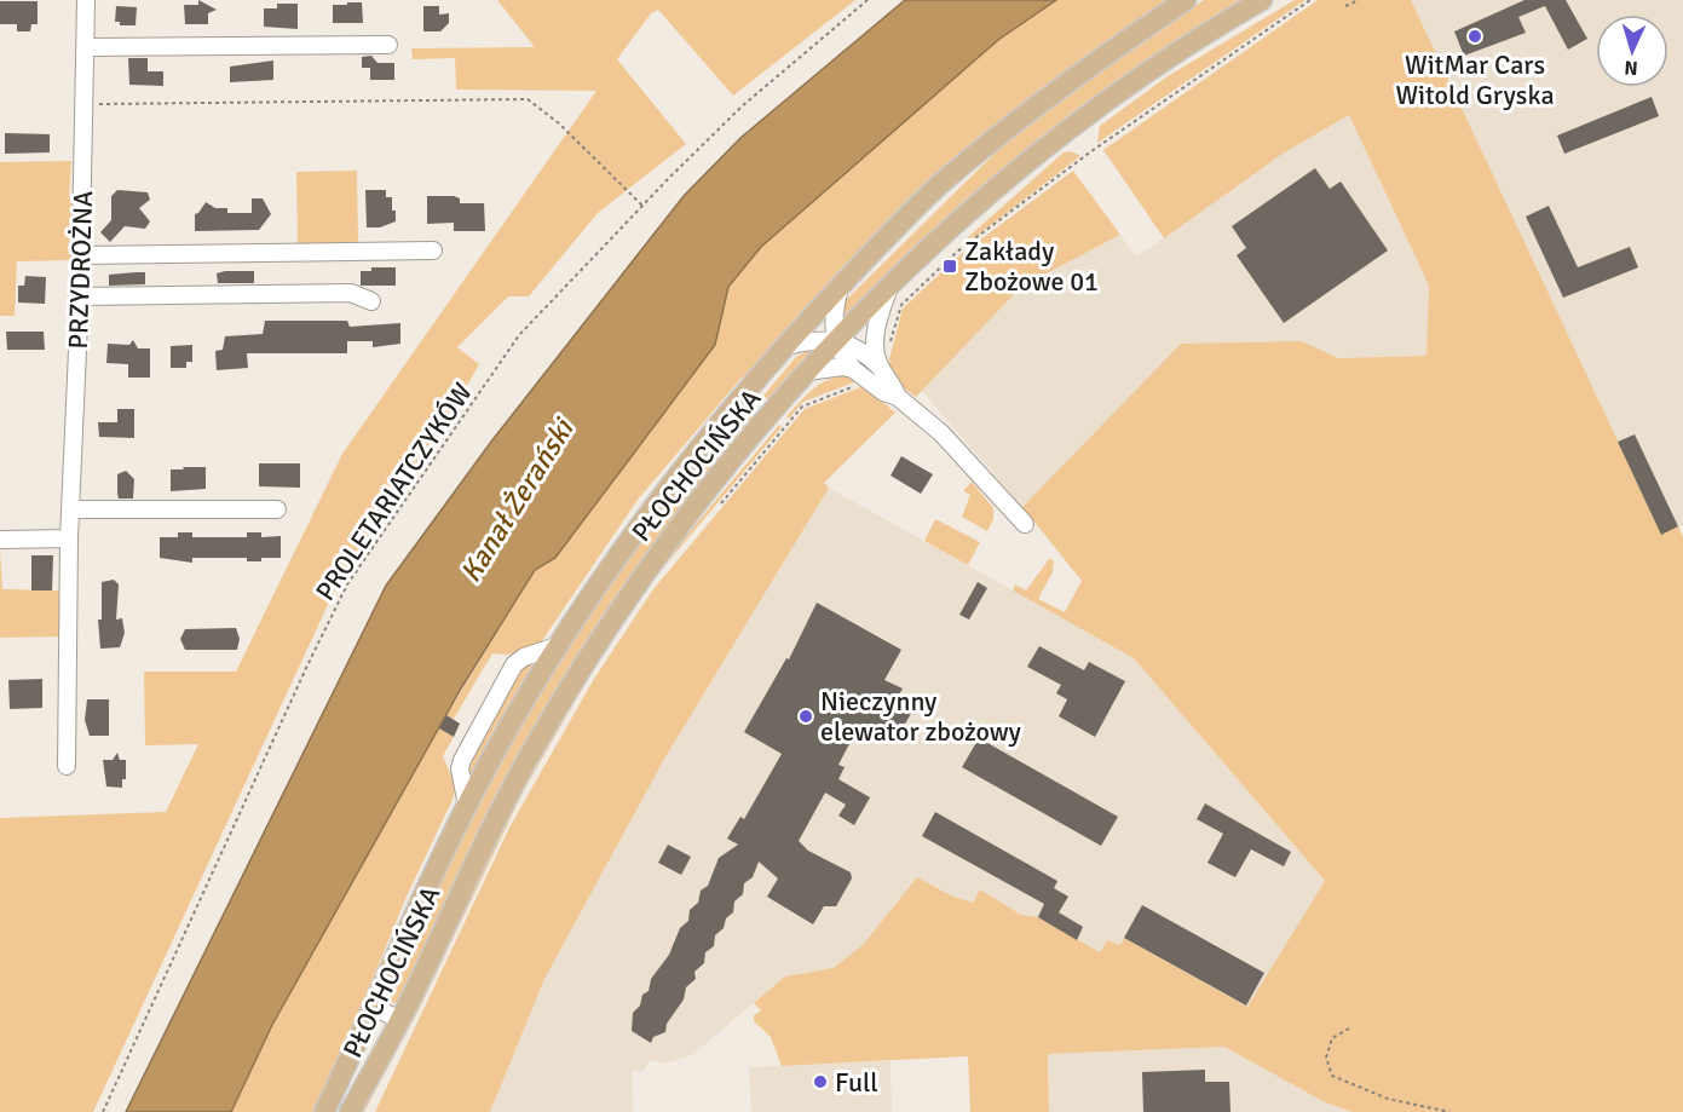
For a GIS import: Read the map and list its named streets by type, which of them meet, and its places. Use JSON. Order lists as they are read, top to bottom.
{
  "streets": {
    "main road": ["PŁOCHOCIŃSKA"],
    "street": ["PRZYDROŻNA"],
    "path": ["PROLETARIATCZYKÓW"]
  },
  "water": ["Kanał Żerański"],
  "places": {
    "other": ["WitMar Cars Witold Gryska", "Nieczynny elewator zbożowy", "Full"],
    "transit": ["Zakłady Zbożowe 01"]
  },
  "north": "bottom"
}
